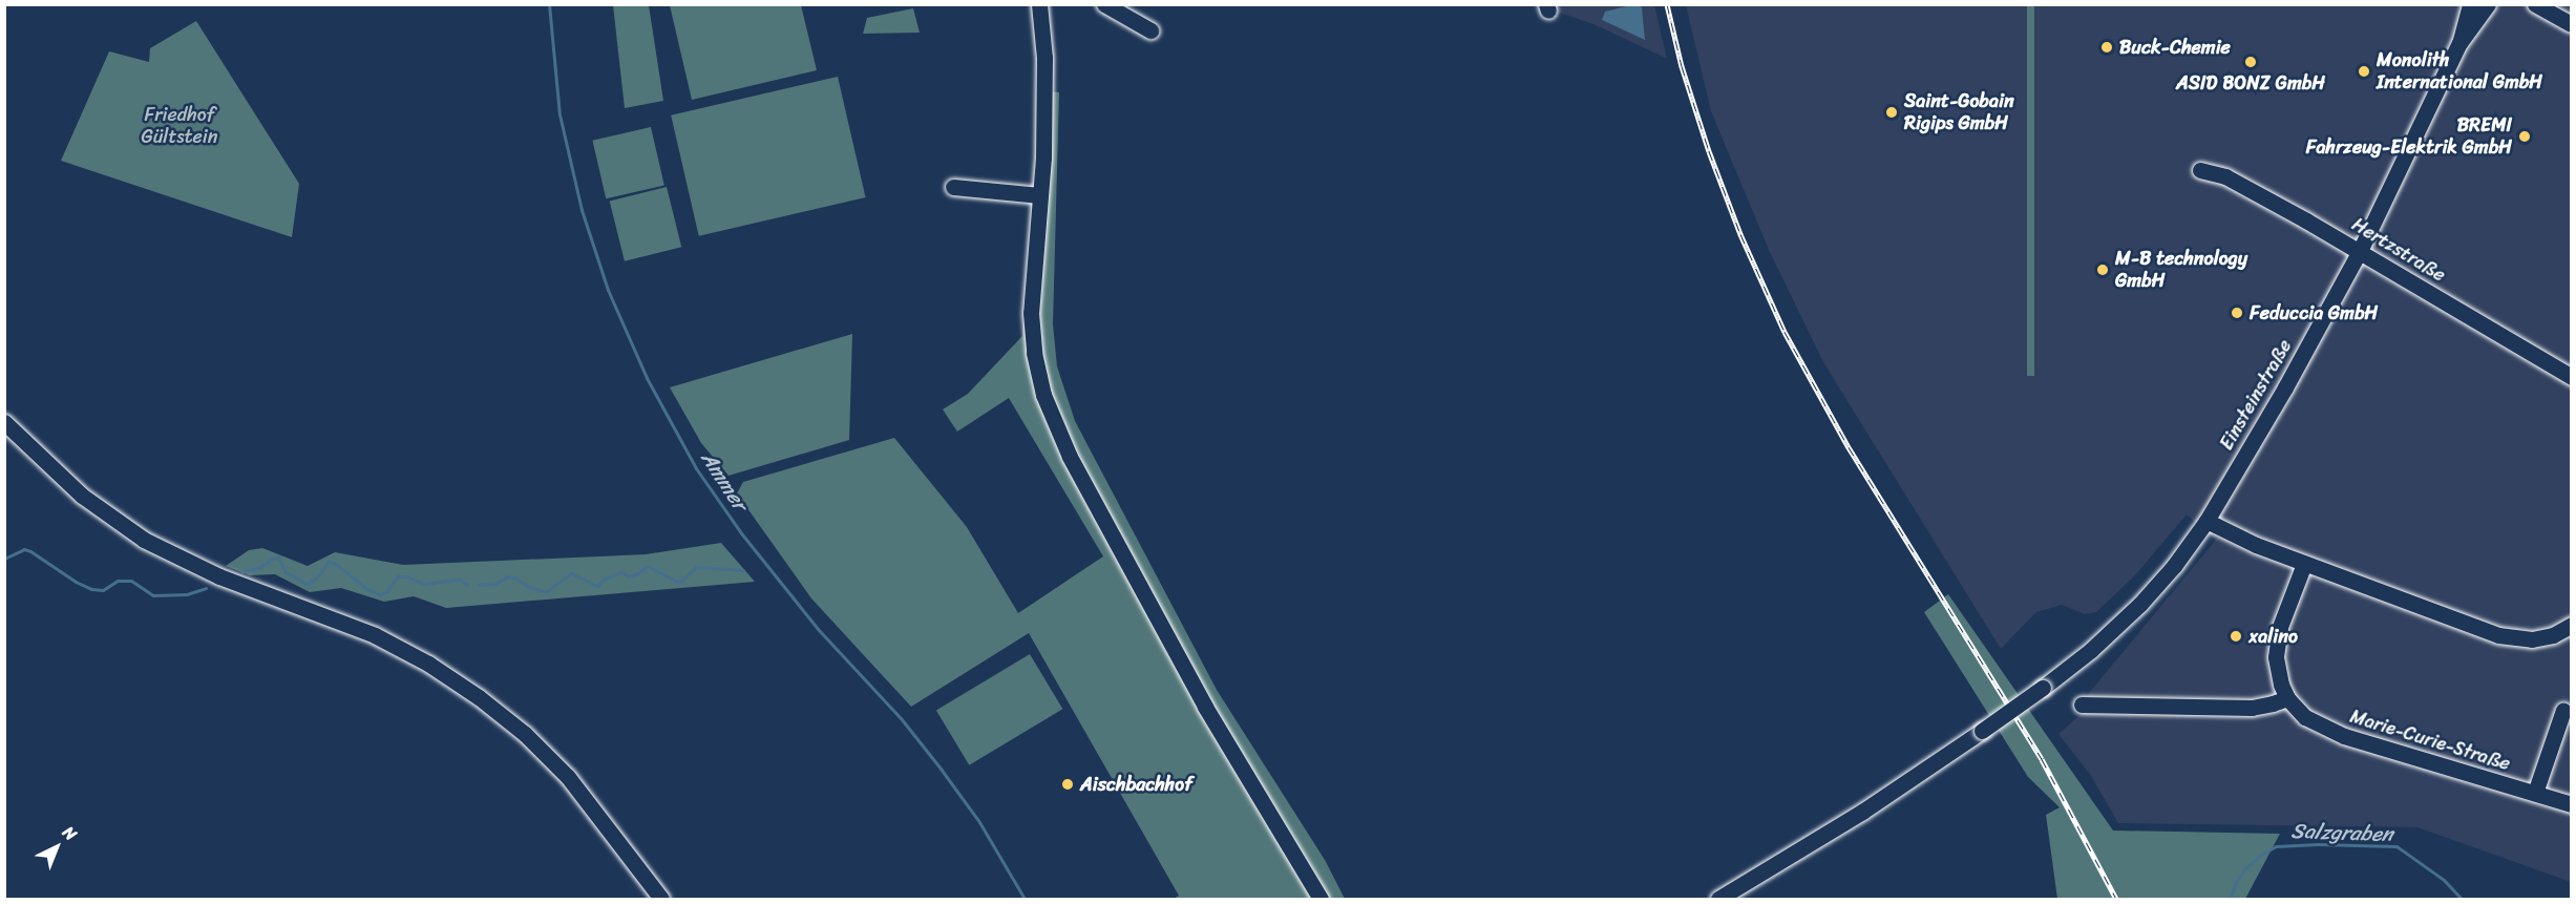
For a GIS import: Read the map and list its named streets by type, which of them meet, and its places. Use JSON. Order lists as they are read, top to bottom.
{
  "streets": {
    "street": ["Hertzstraße", "Einsteinstraße", "Marie-Curie-Straße"]
  },
  "crossings": [
    ["Hertzstraße", "Einsteinstraße"]
  ],
  "water": ["Ammer", "Salzgraben"],
  "parks": ["Friedhof Gültstein"],
  "places": [
    "Buck-Chemie",
    "ASID BONZ GmbH",
    "Monolith International GmbH",
    "Saint-Gobain Rigips GmbH",
    "BREMI Fahrzeug-Elektrik GmbH",
    "M-B technology GmbH",
    "Feduccia GmbH",
    "xalino",
    "Aischbachhof"
  ],
  "north": "top right"
}
